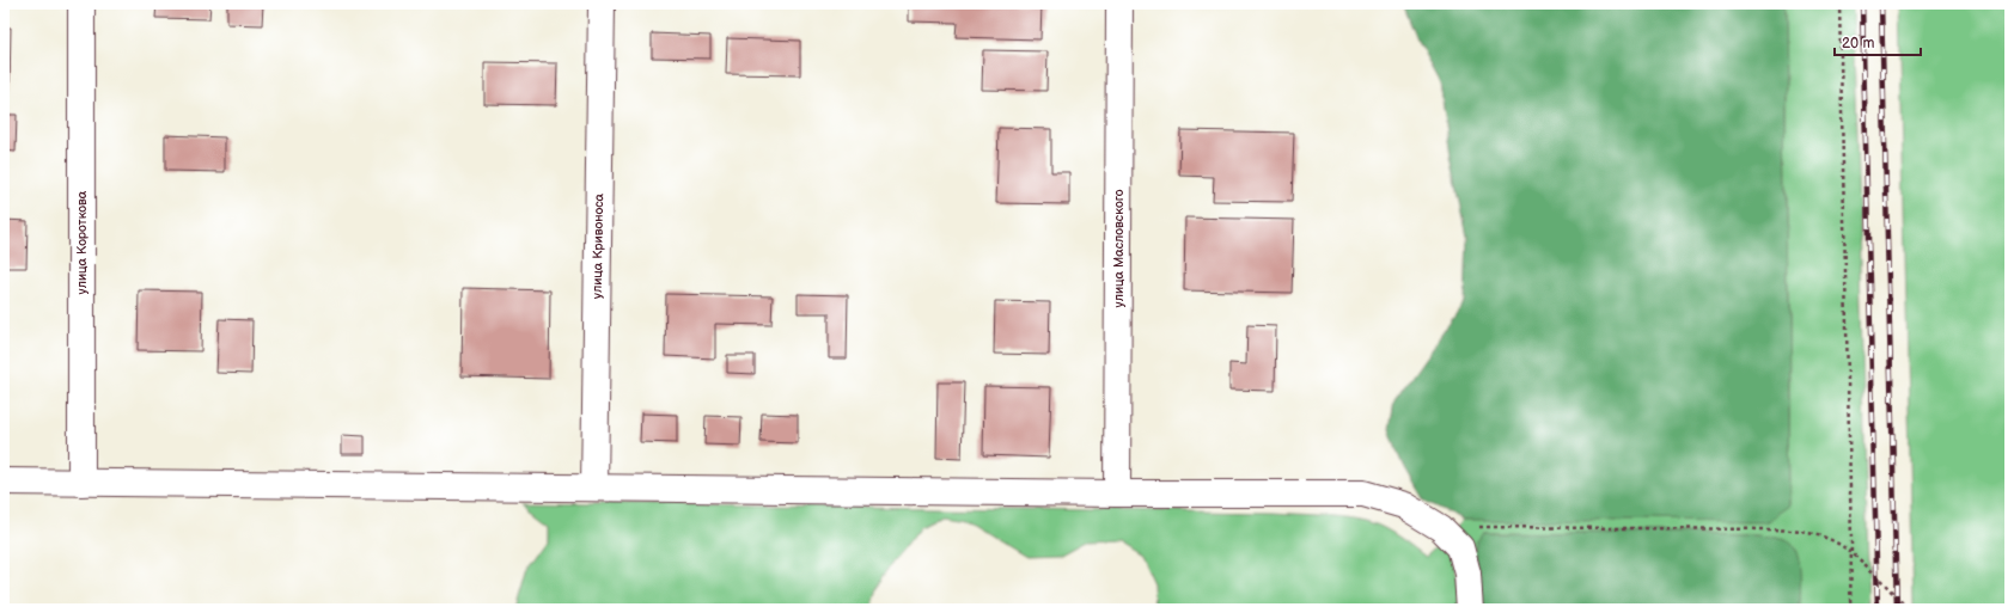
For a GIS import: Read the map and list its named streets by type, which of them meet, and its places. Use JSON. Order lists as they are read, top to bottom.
{
  "streets": {
    "street": ["улица Короткова", "улица Кривоноса", "улица Масловского"]
  },
  "scale_bar": "20 m"
}
